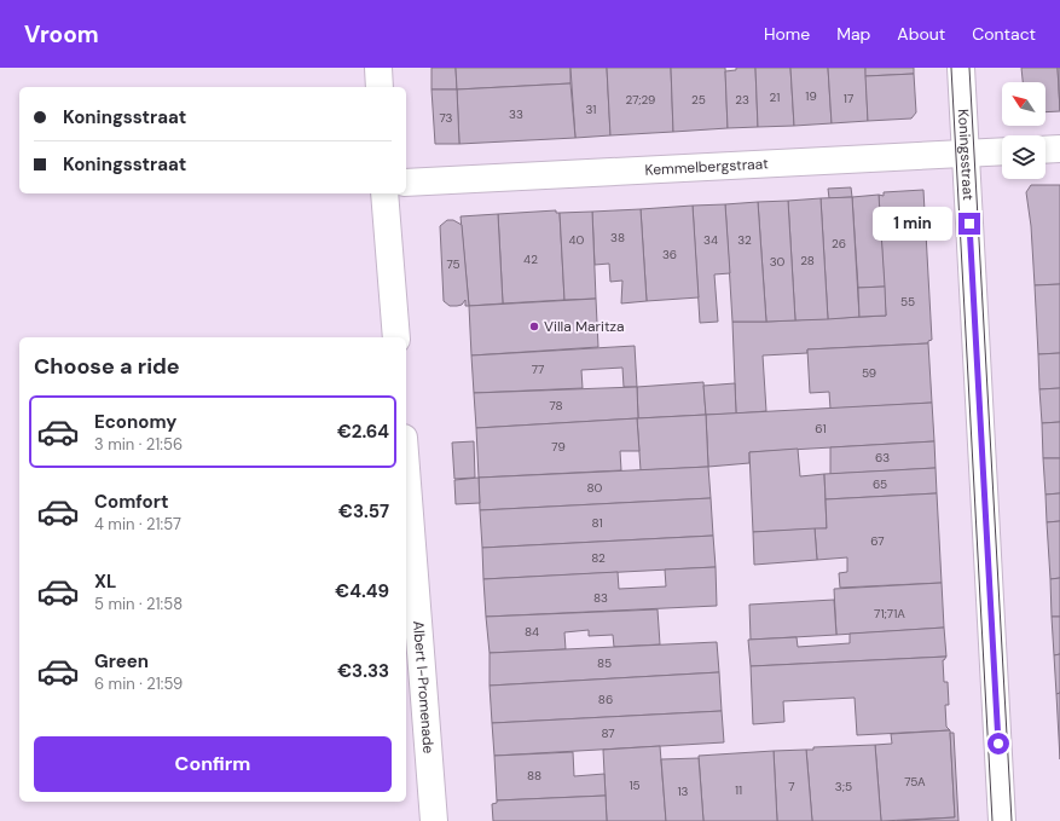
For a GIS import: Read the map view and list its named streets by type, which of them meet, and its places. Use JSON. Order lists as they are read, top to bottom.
{
  "streets": {
    "street": ["Koningsstraat", "Kemmelbergstraat", "Albert I-Promenade"]
  },
  "crossings": [
    ["Koningsstraat", "Kemmelbergstraat"]
  ],
  "places": ["Villa Maritza"],
  "house_numbers": [
    "19",
    "21",
    "17",
    "27;29",
    "25",
    "23",
    "31",
    "33",
    "73",
    "38",
    "40",
    "34",
    "32",
    "26",
    "36",
    "42",
    "28",
    "30",
    "75",
    "55",
    "77",
    "59",
    "78",
    "61",
    "79",
    "63",
    "65",
    "80",
    "81",
    "67",
    "82",
    "83",
    "71;71A",
    "84",
    "85",
    "86",
    "87",
    "88",
    "75A",
    "15",
    "7",
    "3;5",
    "11",
    "13"
  ],
  "north": "top left",
  "page": {
    "header": "Vroom",
    "nav": [
      "Home",
      "Map",
      "About",
      "Contact"
    ],
    "banner": ["Koningsstraat", "Koningsstraat"],
    "bubble": "1 min",
    "heading": "Choose a ride",
    "list": [
      {
        "name": "Economy",
        "note": "3 min · 21:56",
        "value": "€2.64"
      },
      {
        "name": "Comfort",
        "note": "4 min · 21:57",
        "value": "€3.57"
      },
      {
        "name": "XL",
        "note": "5 min · 21:58",
        "value": "€4.49"
      },
      {
        "name": "Green",
        "note": "6 min · 21:59",
        "value": "€3.33"
      }
    ],
    "buttons": "Confirm"
  }
}
